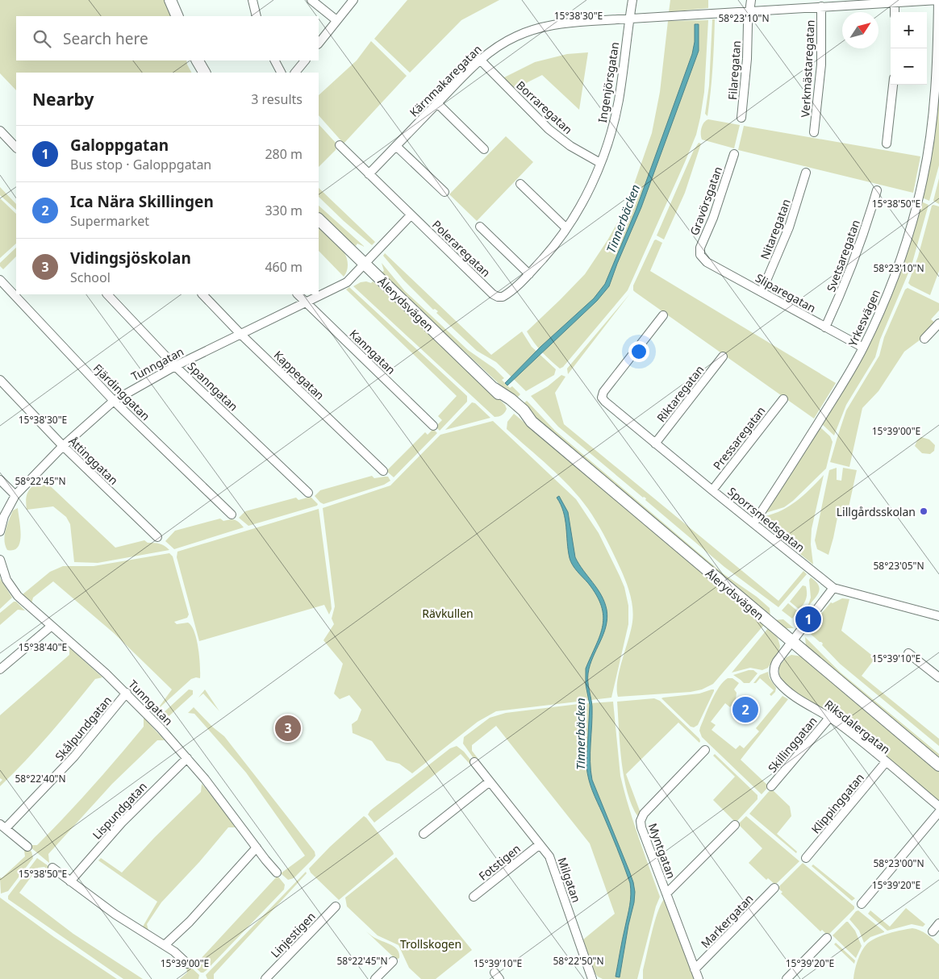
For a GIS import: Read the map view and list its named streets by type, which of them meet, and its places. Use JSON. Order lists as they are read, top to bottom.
{
  "streets": {
    "main road": ["Ålerydsvägen"],
    "street": [
      "Verkmästaregatan",
      "Filaregatan",
      "Kärnmakaregatan",
      "Ingenjörsgatan",
      "Borraregatan",
      "Gravörsgatan",
      "Nitaregatan",
      "Poleraregatan",
      "Svetsaregatan",
      "Sliparegatan",
      "Yrkesvägen",
      "Kanngatan",
      "Tunngatan",
      "Kappegatan",
      "Spanngatan",
      "Fjärdinggatan",
      "Riktaregatan",
      "Pressaregatan",
      "Åttinggatan",
      "Sporrsmedsgatan",
      "Riksdalergatan",
      "Skålpundgatan",
      "Skillinggatan",
      "Klippinggatan",
      "Lispundgatan",
      "Myntgatan",
      "Fotstigen",
      "Milgatan",
      "Markergatan",
      "Linjestigen"
    ]
  },
  "crossings": [
    ["Verkmästaregatan", "Kärnmakaregatan"],
    ["Filaregatan", "Kärnmakaregatan"],
    ["Kärnmakaregatan", "Ingenjörsgatan"],
    ["Kärnmakaregatan", "Borraregatan"],
    ["Kärnmakaregatan", "Poleraregatan"],
    ["Kärnmakaregatan", "Yrkesvägen"],
    ["Ingenjörsgatan", "Borraregatan"],
    ["Ingenjörsgatan", "Poleraregatan"],
    ["Gravörsgatan", "Sliparegatan"],
    ["Nitaregatan", "Sliparegatan"],
    ["Svetsaregatan", "Sliparegatan"],
    ["Sliparegatan", "Yrkesvägen"],
    ["Ålerydsvägen", "Tunngatan"],
    ["Ålerydsvägen", "Riksdalergatan"],
    ["Yrkesvägen", "Sporrsmedsgatan"],
    ["Kanngatan", "Tunngatan"],
    ["Tunngatan", "Kappegatan"],
    ["Tunngatan", "Spanngatan"],
    ["Tunngatan", "Fjärdinggatan"],
    ["Tunngatan", "Åttinggatan"],
    ["Tunngatan", "Skålpundgatan"],
    ["Tunngatan", "Lispundgatan"],
    ["Riktaregatan", "Sporrsmedsgatan"],
    ["Pressaregatan", "Sporrsmedsgatan"],
    ["Sporrsmedsgatan", "Riksdalergatan"],
    ["Riksdalergatan", "Skillinggatan"],
    ["Riksdalergatan", "Klippinggatan"],
    ["Myntgatan", "Markergatan"],
    ["Fotstigen", "Milgatan"]
  ],
  "water": ["Tinnerbäcken"],
  "parks": ["Rävkullen", "Trollskogen"],
  "places": ["Lillgårdsskolan"],
  "north": "top right",
  "page": {
    "map_buttons": ["+", "−"],
    "search": "Search here",
    "heading": ["Nearby", "3 results"],
    "list": [
      {
        "mark": "1",
        "name": "Galoppgatan",
        "note": "Bus stop · Galoppgatan",
        "value": "280 m"
      },
      {
        "mark": "2",
        "name": "Ica Nära Skillingen",
        "note": "Supermarket",
        "value": "330 m"
      },
      {
        "mark": "3",
        "name": "Vidingsjöskolan",
        "note": "School",
        "value": "460 m"
      }
    ],
    "pins": ["1", "2", "3"]
  },
  "coordinates": [
    "15°38'30\"E",
    "58°23'10\"N",
    "15°38'50\"E",
    "15°39'00\"E",
    "58°22'45\"N",
    "58°23'05\"N",
    "15°38'40\"E",
    "15°39'10\"E",
    "58°22'40\"N",
    "58°23'00\"N",
    "15°39'20\"E",
    "58°22'50\"N"
  ]
}
